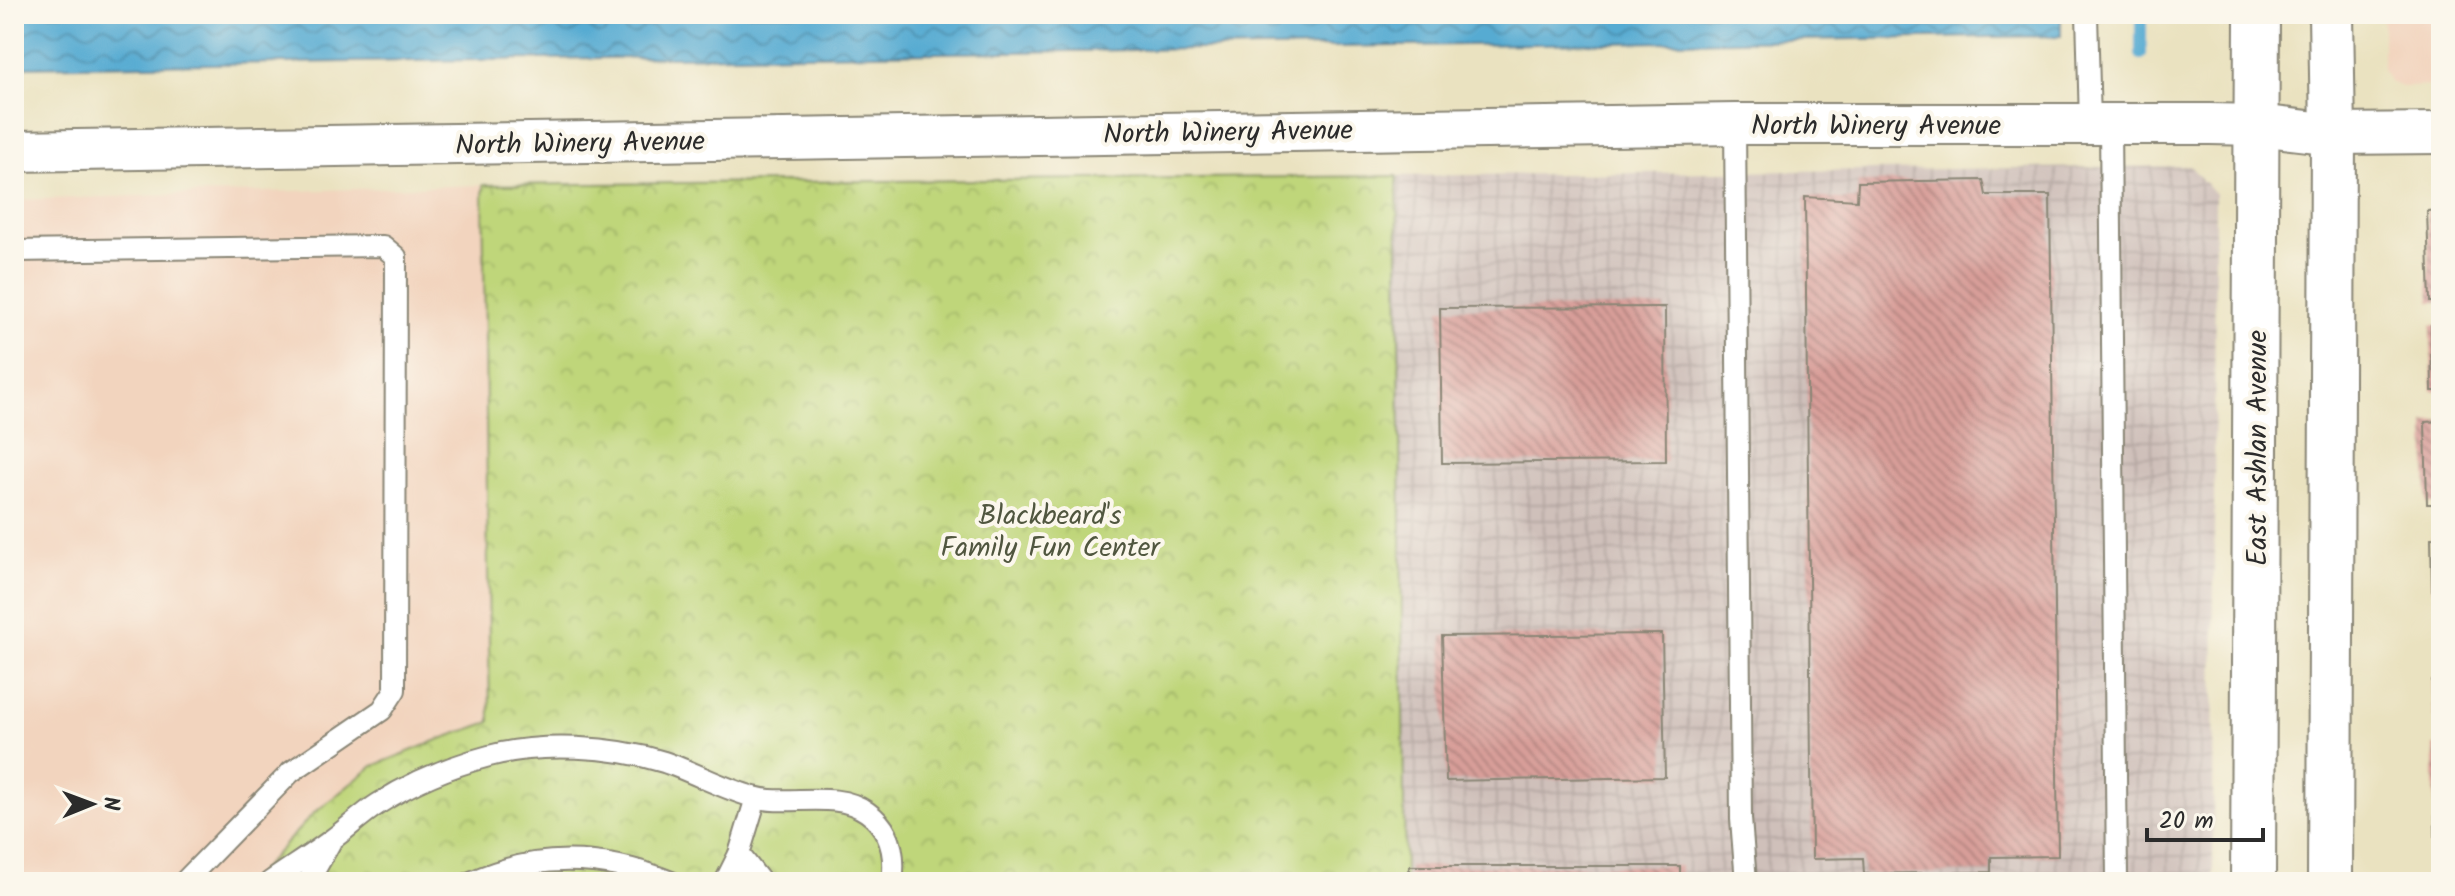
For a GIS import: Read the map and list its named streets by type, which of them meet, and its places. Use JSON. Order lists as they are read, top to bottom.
{
  "streets": {
    "main road": ["East Ashlan Avenue"],
    "street": ["North Winery Avenue"]
  },
  "crossings": [
    ["North Winery Avenue", "East Ashlan Avenue"]
  ],
  "parks": ["Blackbeard's Family Fun Center"],
  "scale_bar": "20 m",
  "north": "right"
}
